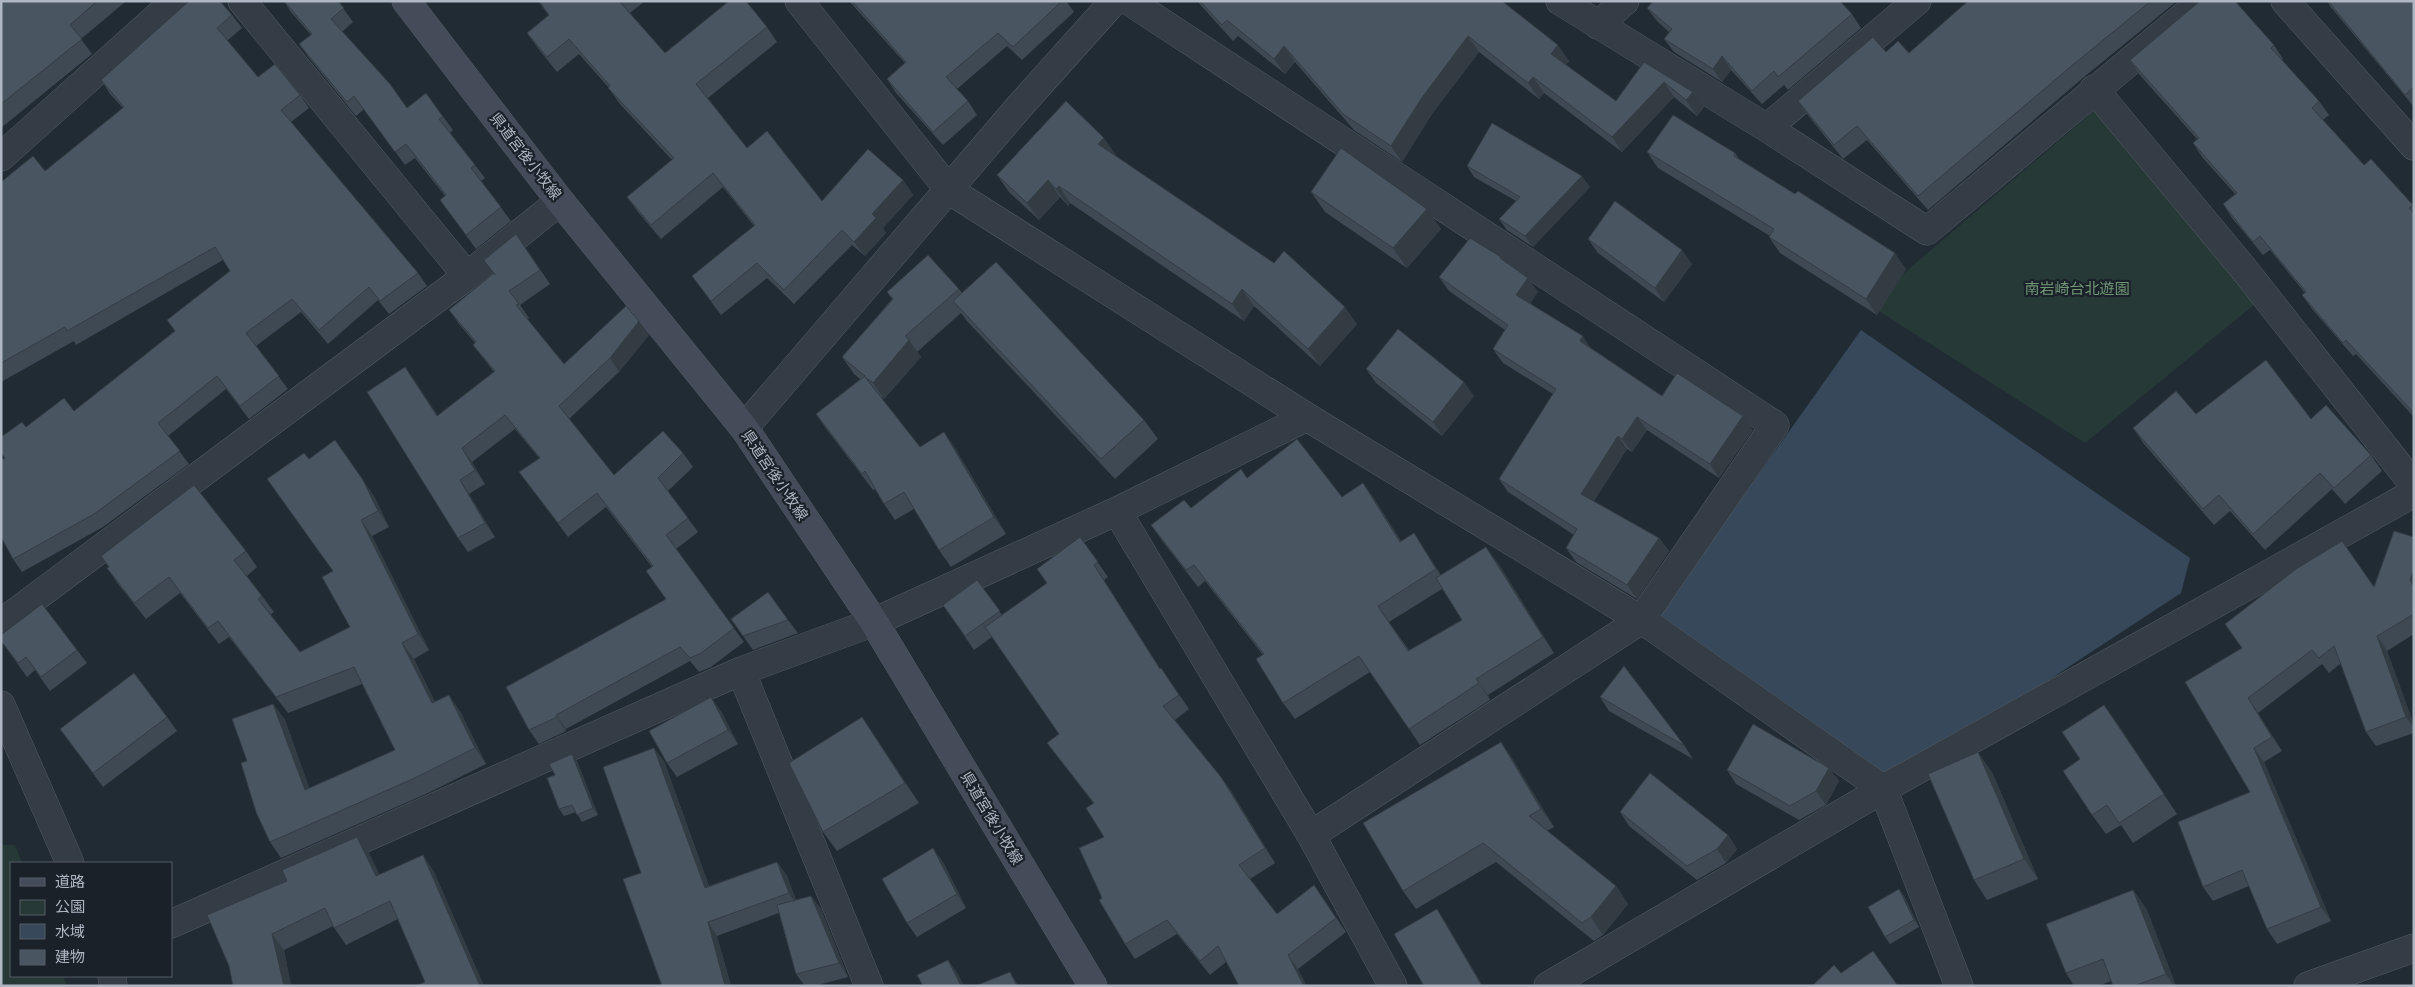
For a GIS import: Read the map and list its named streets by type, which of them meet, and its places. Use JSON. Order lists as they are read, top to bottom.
{
  "streets": {
    "main road": ["県道宮後小牧線"]
  },
  "parks": ["南岩崎台北遊園"],
  "legend": [
    "道路",
    "公園",
    "水域",
    "建物"
  ]
}
